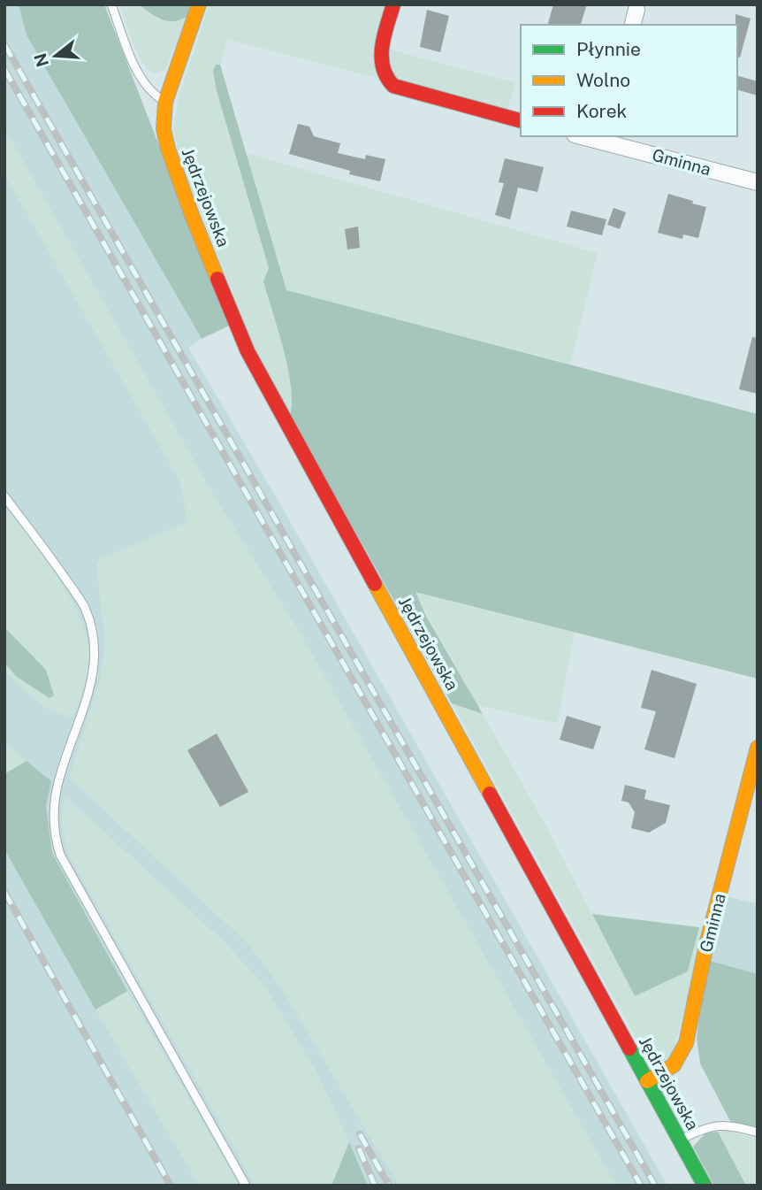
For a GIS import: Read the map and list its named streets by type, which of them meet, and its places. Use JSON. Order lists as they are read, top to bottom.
{
  "streets": {
    "street": ["Gminna", "Jędrzejowska"]
  },
  "crossings": [
    ["Gminna", "Jędrzejowska"]
  ],
  "legend": ["Płynnie", "Wolno", "Korek"],
  "north": "left"
}
